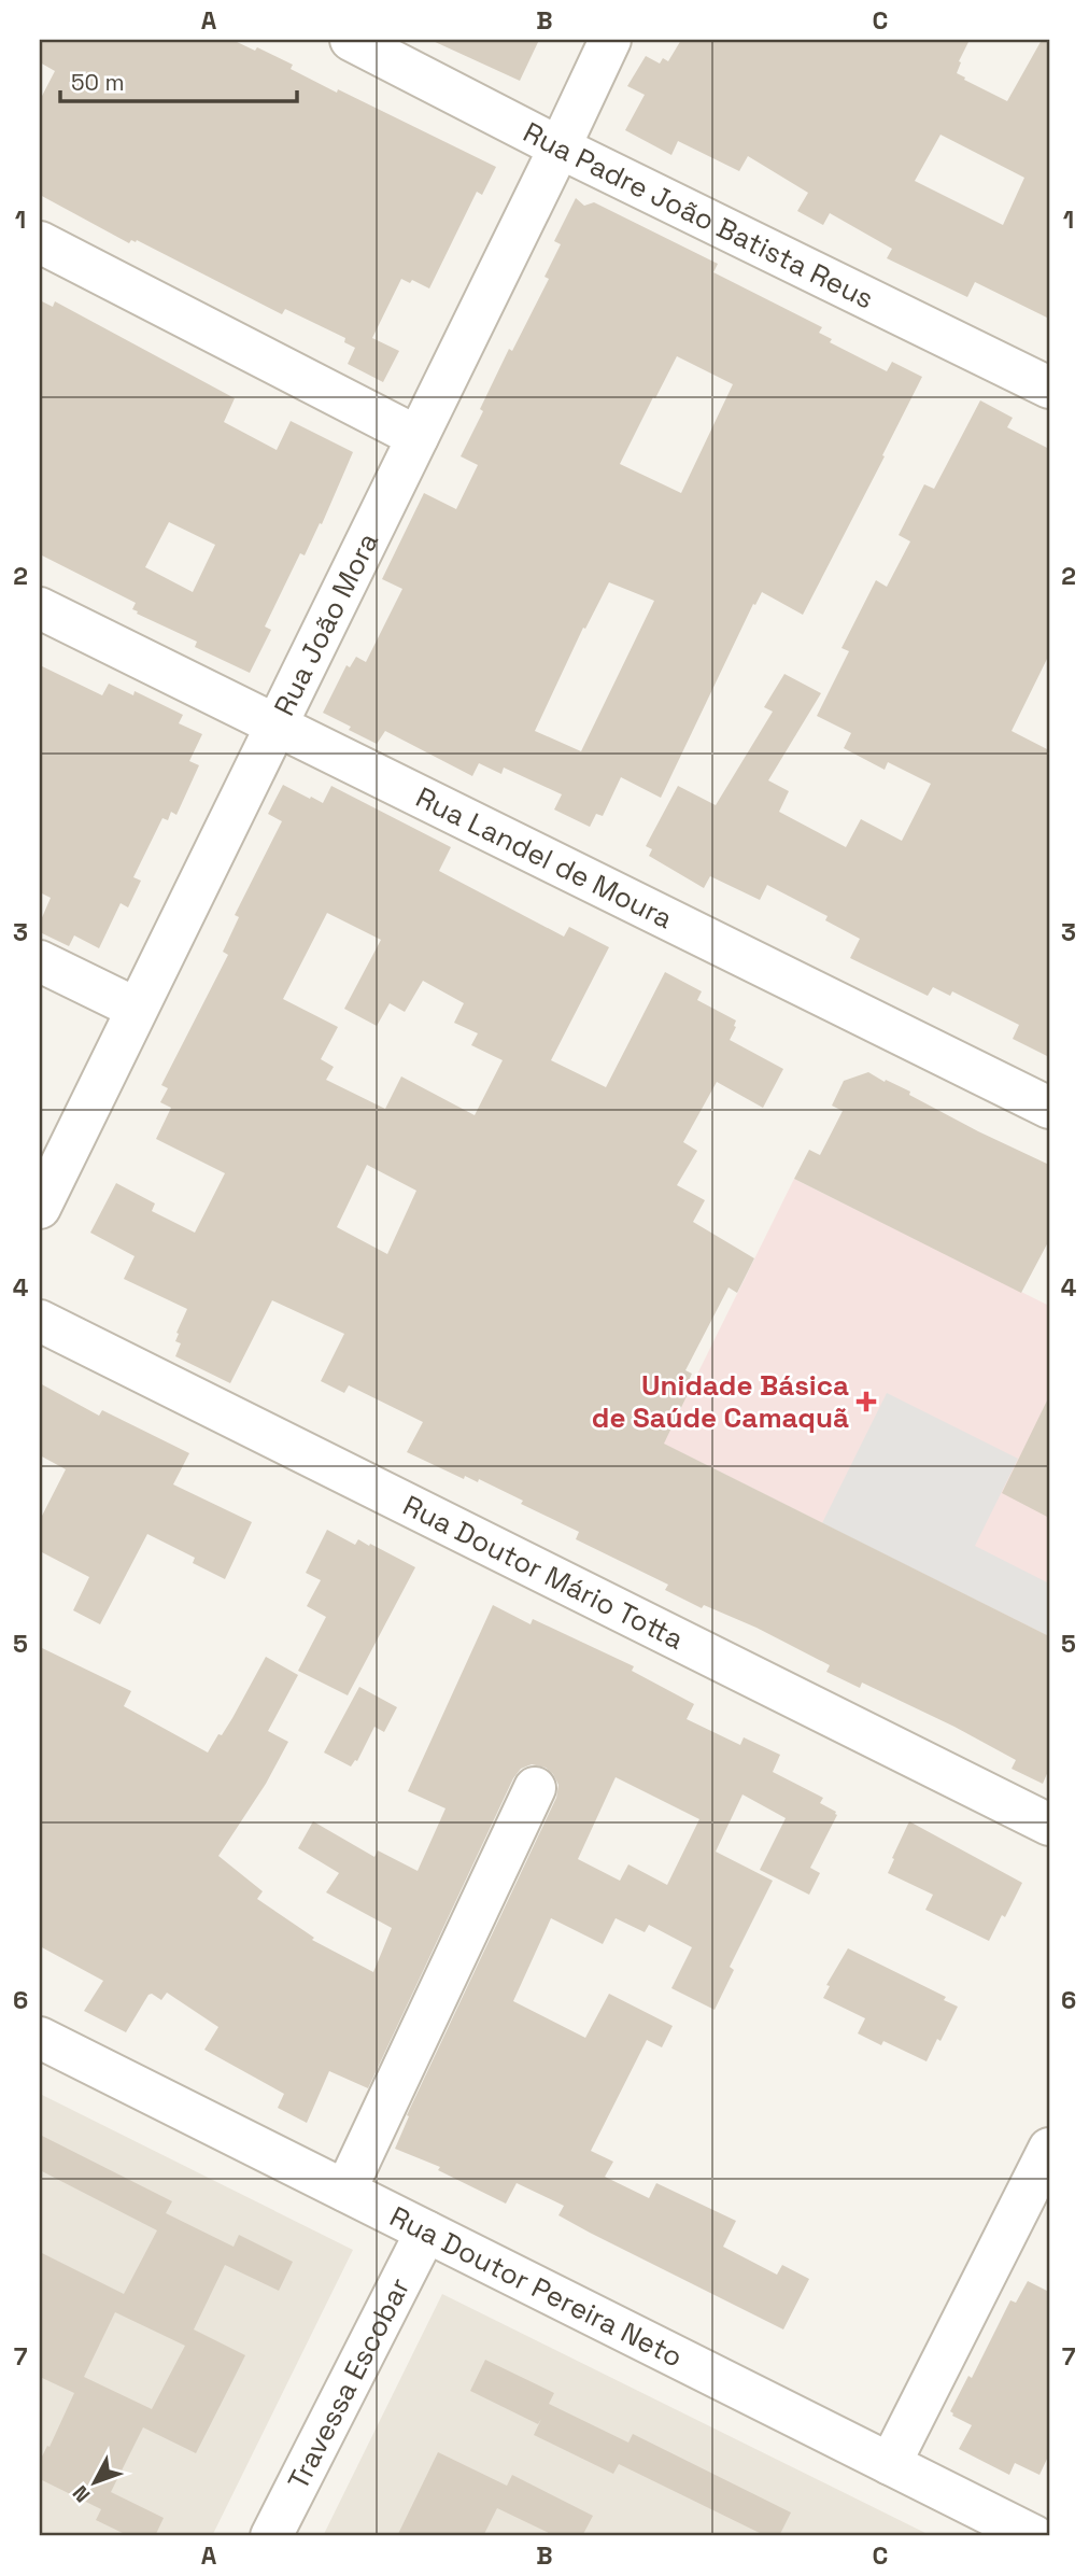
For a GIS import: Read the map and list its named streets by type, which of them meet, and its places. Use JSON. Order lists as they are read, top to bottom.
{
  "streets": {
    "street": [
      "Rua Padre João Batista Reus",
      "Rua João Mora",
      "Rua Landel de Moura",
      "Rua Doutor Mário Totta",
      "Rua Doutor Pereira Neto",
      "Travessa Escobar"
    ]
  },
  "crossings": [
    ["Rua Padre João Batista Reus", "Rua João Mora"],
    ["Rua João Mora", "Rua Landel de Moura"],
    ["Rua Doutor Pereira Neto", "Travessa Escobar"]
  ],
  "places": {
    "health": ["Unidade Básica de Saúde Camaquã"]
  },
  "scale_bar": "50 m",
  "north": "bottom left",
  "grid": {
    "columns": ["A", "B", "C"],
    "rows": [
      "1",
      "2",
      "3",
      "4",
      "5",
      "6",
      "7"
    ]
  }
}
